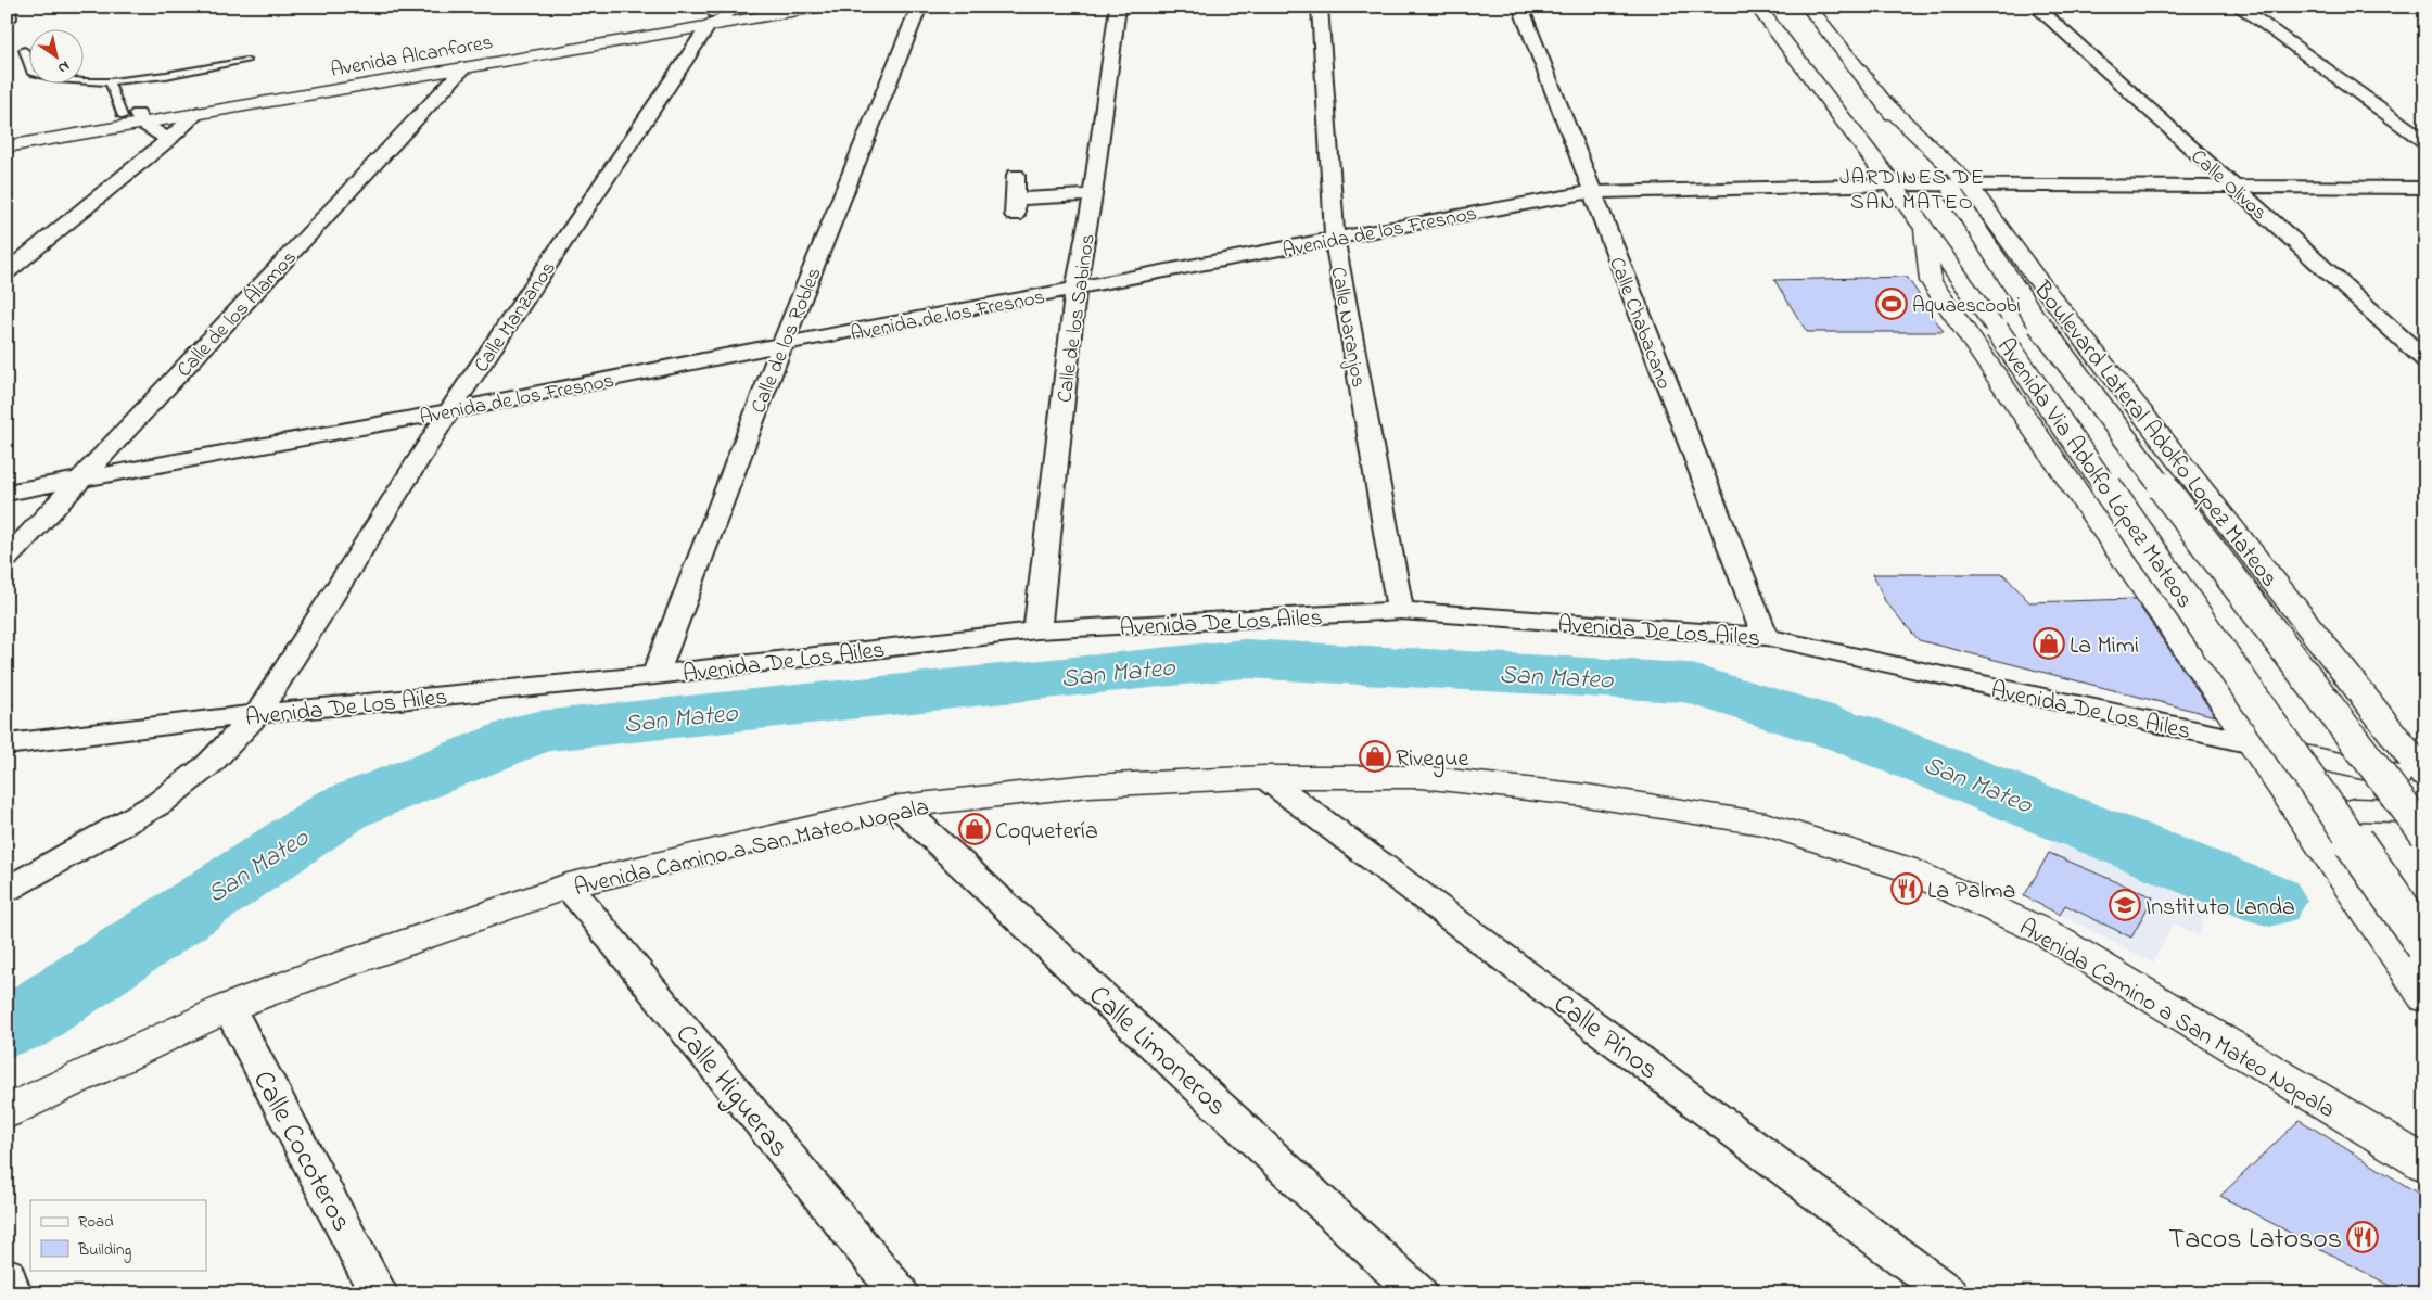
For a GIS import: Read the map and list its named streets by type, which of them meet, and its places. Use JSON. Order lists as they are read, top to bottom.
{
  "streets": {
    "main road": [
      "Avenida Alcanfores",
      "Boulevard Lateral Adolfo Lopez Mateos",
      "Avenida Via Adolfo López Mateos",
      "Avenida De Los Ailes",
      "Avenida Camino a San Mateo Nopala"
    ],
    "street": [
      "Calle Olivos",
      "Avenida de los Fresnos",
      "Calle de los Álamos",
      "Calle Manzanos",
      "Calle de los Sabinos",
      "Calle Chabacano",
      "Calle Naranjos",
      "Calle de los Robles",
      "Calle Pinos",
      "Calle Limoneros",
      "Calle Higueras",
      "Calle Cocoteros"
    ]
  },
  "crossings": [
    ["Avenida Alcanfores", "Calle de los Álamos"],
    ["Avenida Alcanfores", "Calle Manzanos"],
    ["Avenida de los Fresnos", "Calle de los Álamos"],
    ["Avenida de los Fresnos", "Calle Manzanos"],
    ["Avenida de los Fresnos", "Calle de los Sabinos"],
    ["Avenida de los Fresnos", "Calle Chabacano"],
    ["Avenida de los Fresnos", "Calle Naranjos"],
    ["Avenida de los Fresnos", "Calle de los Robles"],
    ["Avenida de los Fresnos", "Boulevard Lateral Adolfo Lopez Mateos"],
    ["Avenida de los Fresnos", "Avenida Via Adolfo López Mateos"],
    ["Calle Manzanos", "Avenida De Los Ailes"],
    ["Calle de los Sabinos", "Avenida De Los Ailes"],
    ["Calle Chabacano", "Avenida De Los Ailes"],
    ["Calle Naranjos", "Avenida De Los Ailes"],
    ["Calle de los Robles", "Avenida De Los Ailes"],
    ["Boulevard Lateral Adolfo Lopez Mateos", "Avenida Via Adolfo López Mateos"],
    ["Avenida Camino a San Mateo Nopala", "Calle Pinos"],
    ["Avenida Camino a San Mateo Nopala", "Calle Limoneros"],
    ["Avenida Camino a San Mateo Nopala", "Calle Higueras"],
    ["Avenida Camino a San Mateo Nopala", "Calle Cocoteros"]
  ],
  "districts": ["JARDINES DE SAN MATEO"],
  "water": ["San Mateo"],
  "places": {
    "sports": ["Aquaescoobi"],
    "shop": ["La Mimi", "Rivegue", "Coquetería"],
    "restaurant": ["La Palma", "Tacos Latosos"],
    "school or university": ["Instituto Landa"]
  },
  "legend": ["Road", "Building"],
  "north": "bottom right"
}
